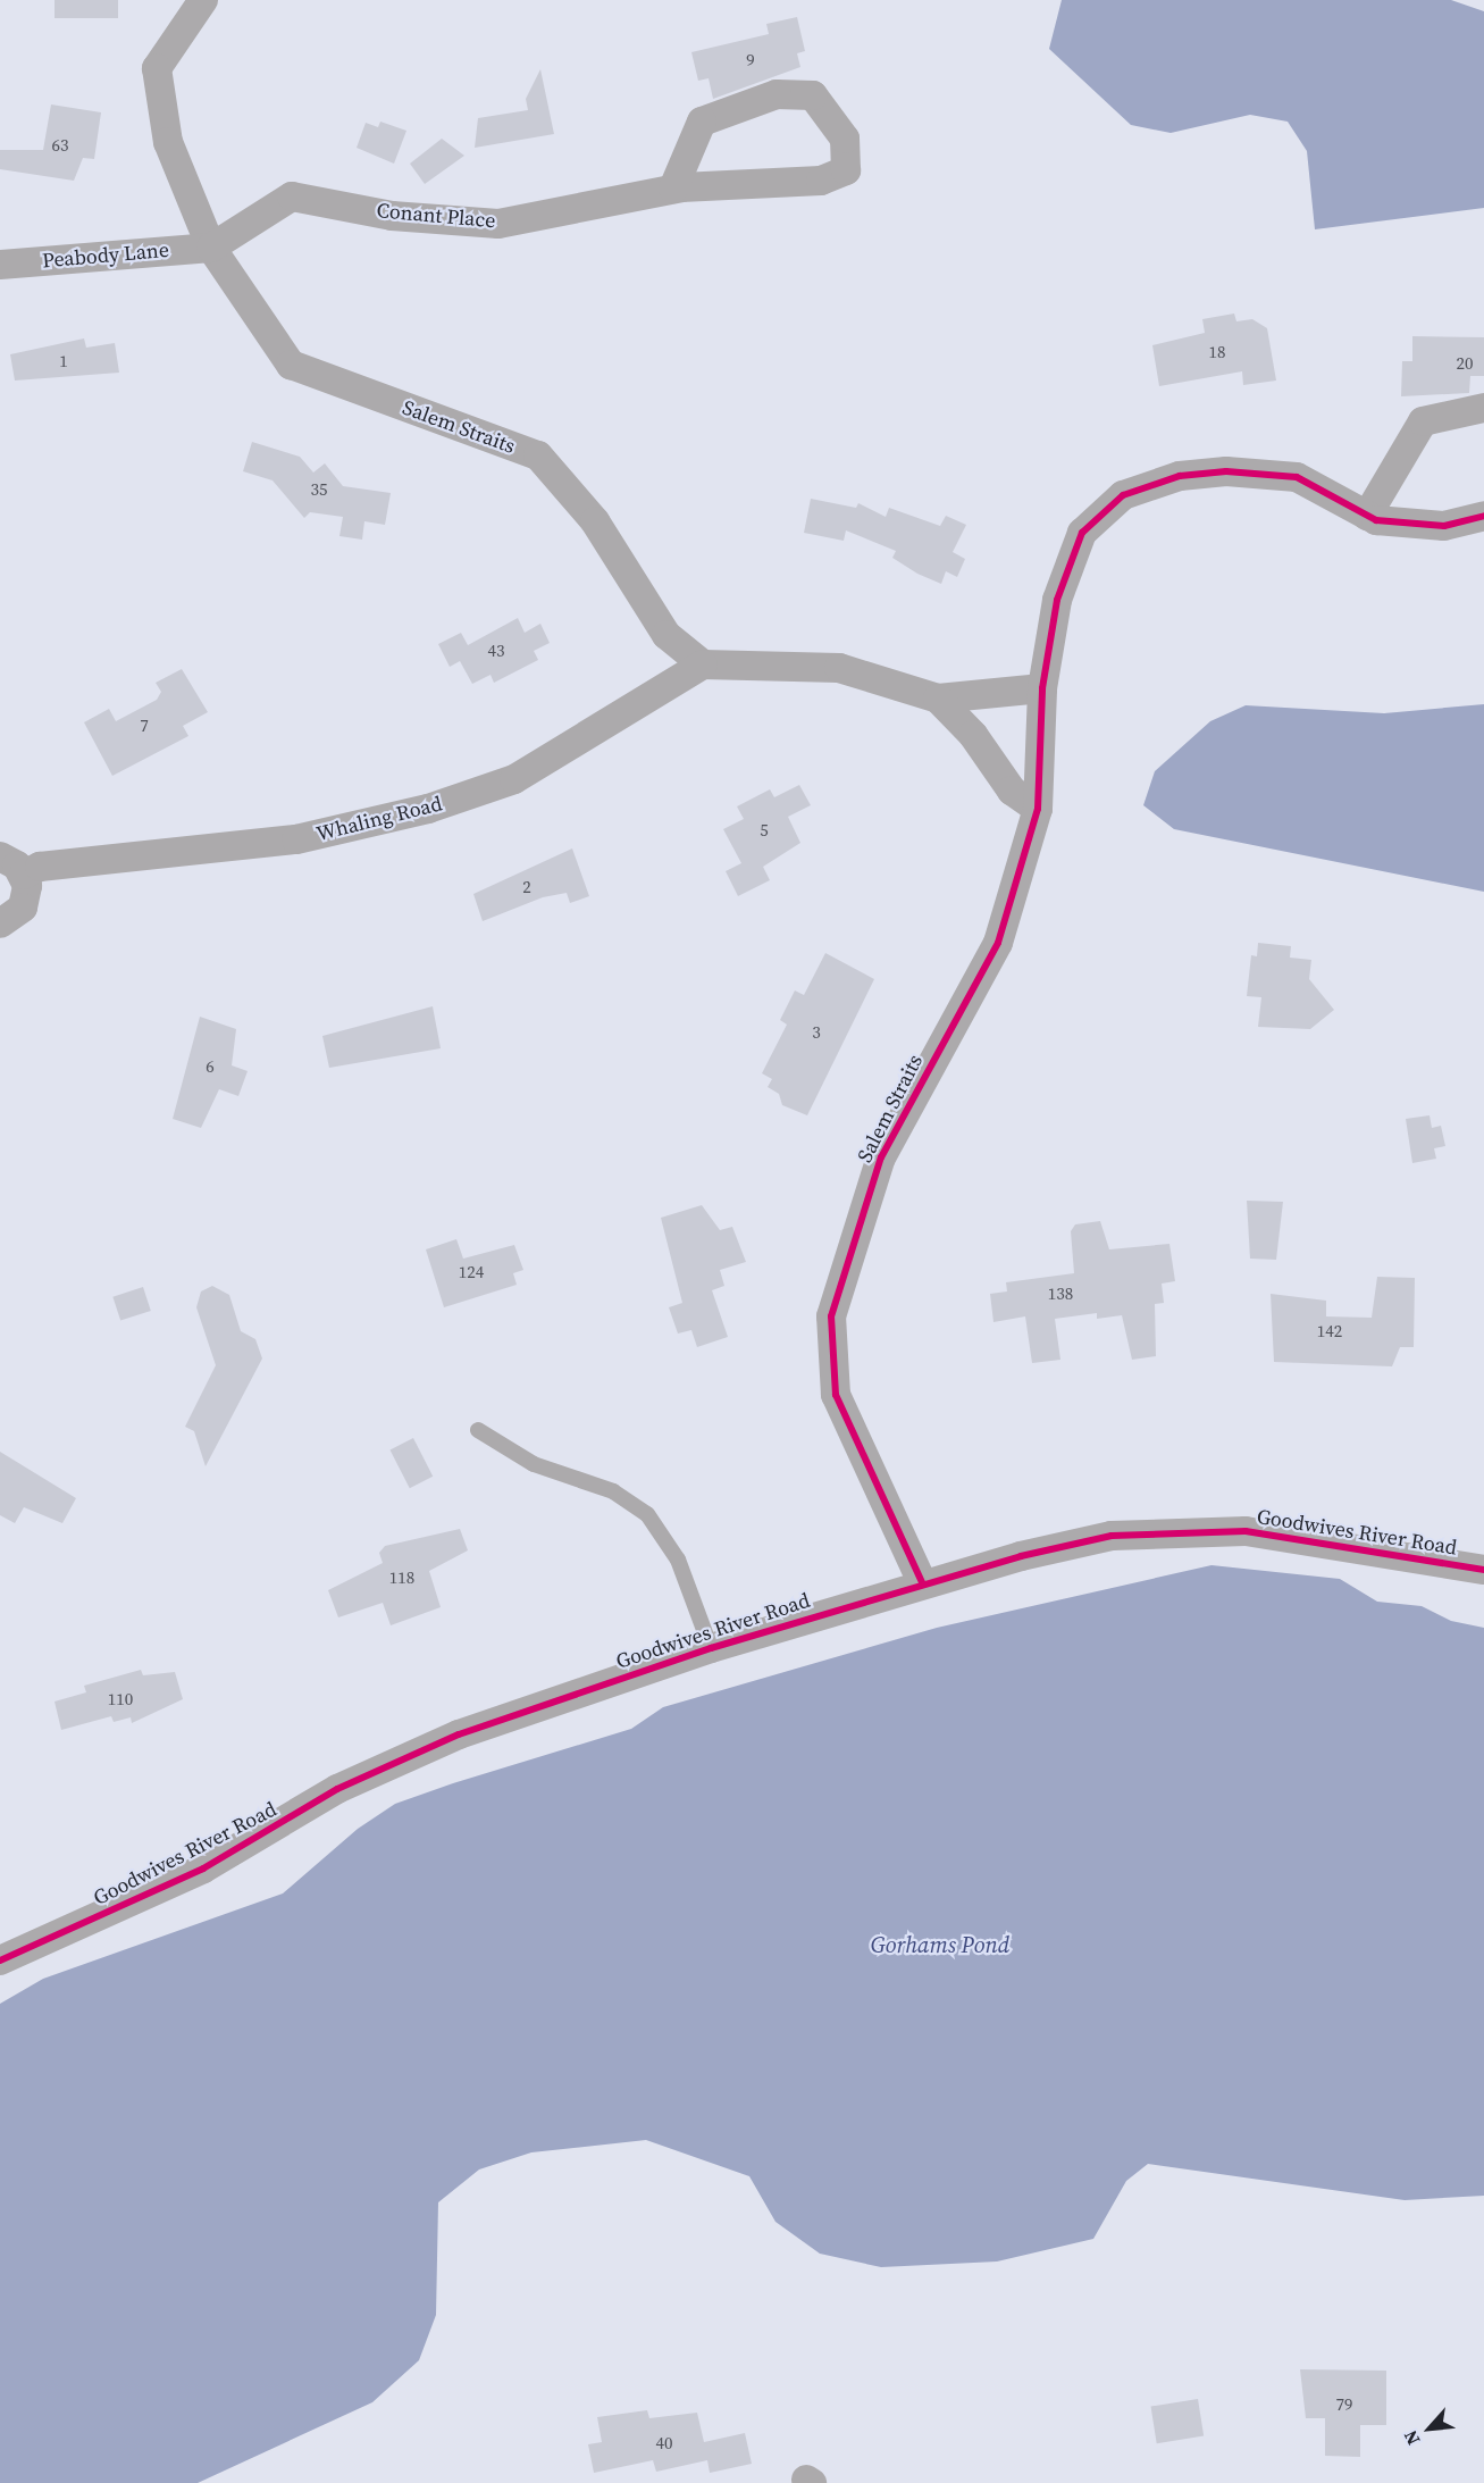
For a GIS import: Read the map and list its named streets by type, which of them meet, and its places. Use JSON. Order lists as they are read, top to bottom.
{
  "streets": {
    "street": [
      "Conant Place",
      "Peabody Lane",
      "Salem Straits",
      "Whaling Road",
      "Goodwives River Road"
    ]
  },
  "crossings": [
    ["Conant Place", "Peabody Lane"],
    ["Conant Place", "Salem Straits"],
    ["Peabody Lane", "Salem Straits"],
    ["Salem Straits", "Whaling Road"],
    ["Salem Straits", "Goodwives River Road"]
  ],
  "water": ["Gorhams Pond"],
  "house_numbers": [
    "9",
    "63",
    "18",
    "1",
    "20",
    "35",
    "43",
    "7",
    "5",
    "2",
    "3",
    "6",
    "124",
    "138",
    "142",
    "118",
    "110",
    "79",
    "40"
  ],
  "north": "bottom left"
}
